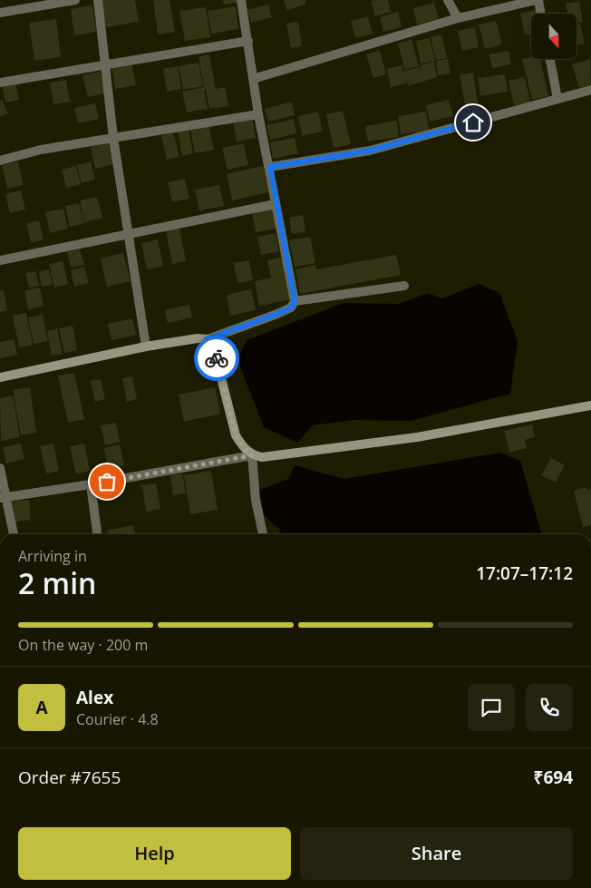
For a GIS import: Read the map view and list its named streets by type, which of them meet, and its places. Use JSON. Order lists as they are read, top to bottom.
{
  "north": "bottom",
  "page": {
    "heading": ["2 min", "Arriving in", "17:07–17:12"],
    "panel": [
      "Alex",
      "Courier · 4.8",
      "Order #7655",
      "₹694"
    ],
    "bar": "On the way · 200 m",
    "round": "A",
    "buttons": ["Help", "Share"]
  }
}
